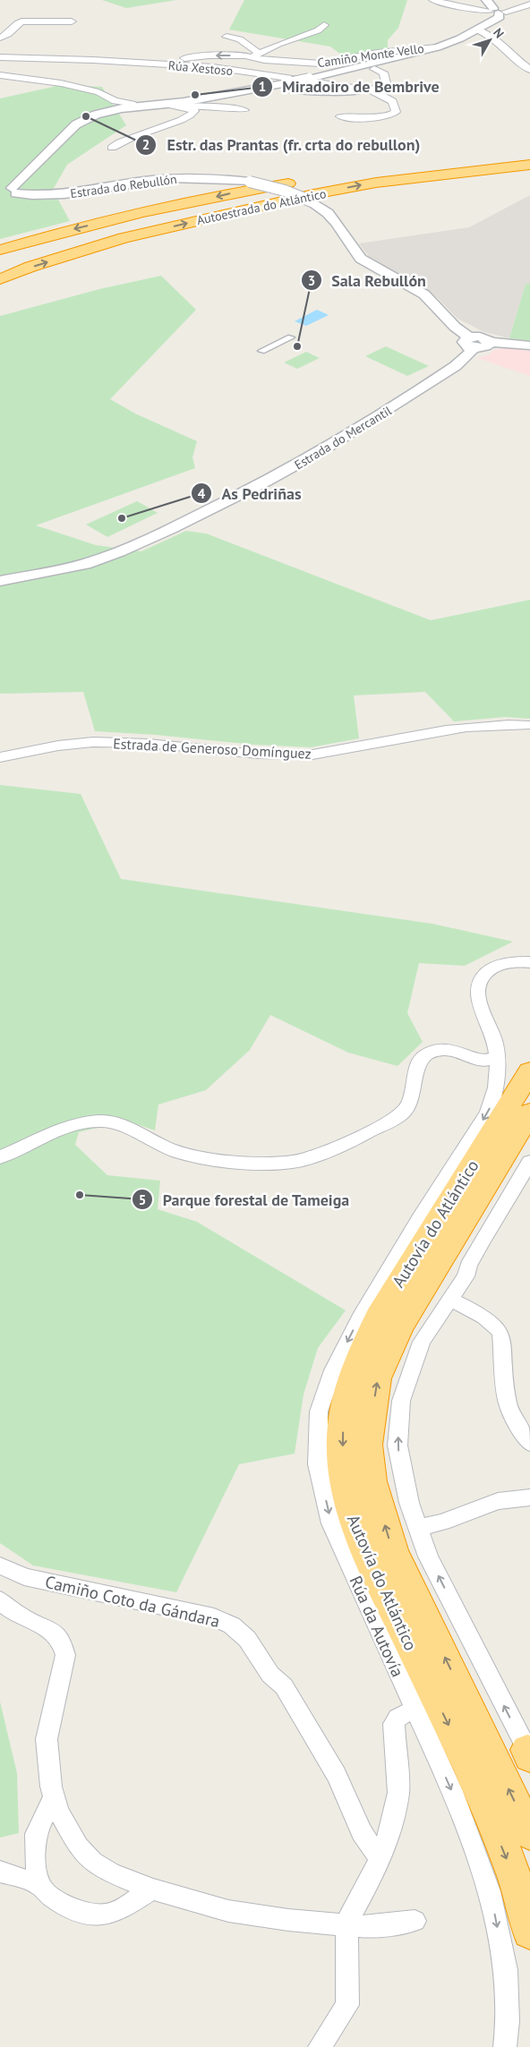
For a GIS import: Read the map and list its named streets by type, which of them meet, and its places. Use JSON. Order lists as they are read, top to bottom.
{
  "streets": {
    "highway": ["Autoestrada do Atlántico", "Autovía do Atlántico"],
    "street": [
      "Camiño Monte Vello",
      "Rúa Xestoso",
      "Estrada do Rebullón",
      "Estrada do Mercantil",
      "Estrada de Generoso Domínguez",
      "Camiño Coto da Gándara",
      "Rúa da Autovía"
    ]
  },
  "crossings": [
    ["Camiño Monte Vello", "Rúa Xestoso"],
    ["Estrada do Rebullón", "Estrada do Mercantil"]
  ],
  "places": [
    "Miradoiro de Bembrive",
    "Estr. das Prantas (fr. crta do rebullon)",
    "Sala Rebullón",
    "As Pedriñas",
    "Parque forestal de Tameiga"
  ],
  "north": "top right"
}
